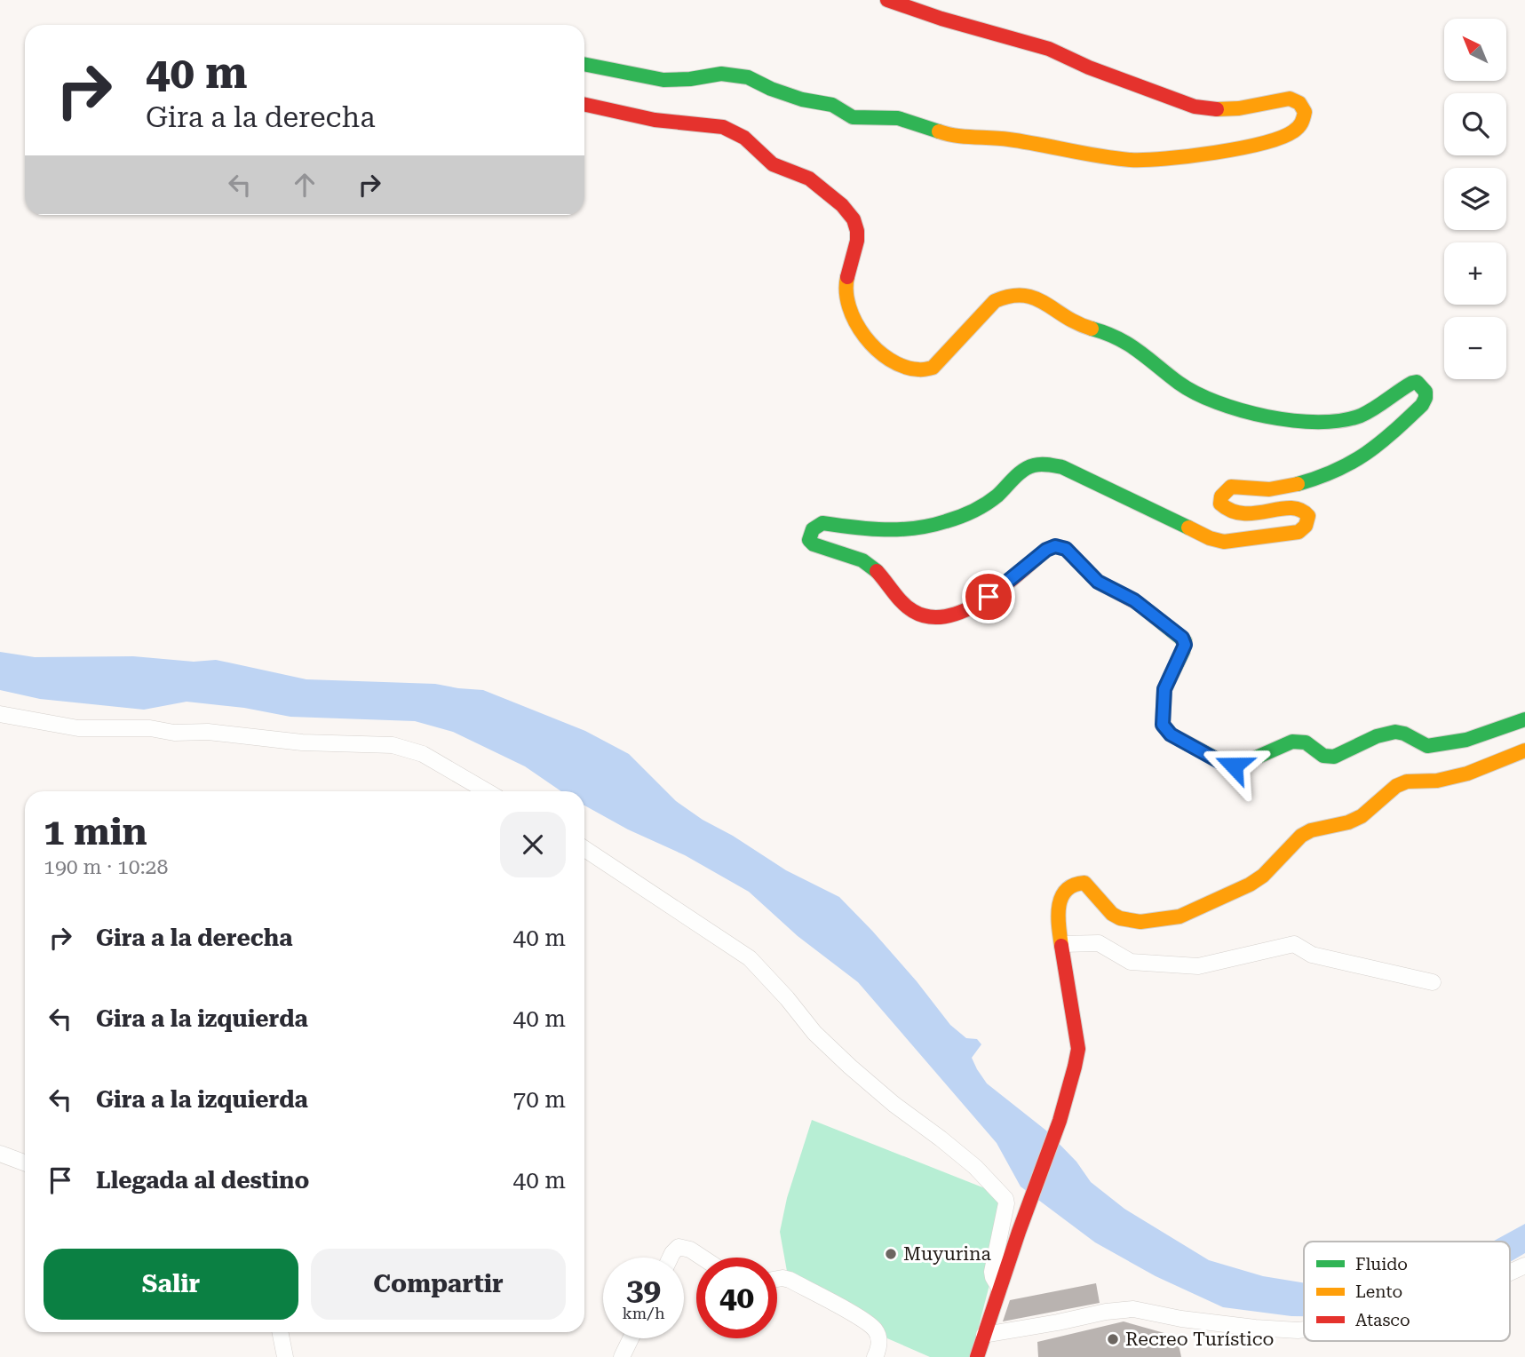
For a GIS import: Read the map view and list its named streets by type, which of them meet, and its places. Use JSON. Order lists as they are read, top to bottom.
{
  "places": ["Muyurina", "Recreo Turístico"],
  "legend": ["Fluido", "Lento", "Atasco"],
  "north": "top left",
  "page": {
    "map_buttons": ["+", "−"],
    "turn": ["40 m", "Gira a la derecha"],
    "heading": ["1 min", "190 m · 10:28"],
    "list": [
      {
        "name": "Gira a la derecha",
        "value": "40 m"
      },
      {
        "name": "Gira a la izquierda",
        "value": "40 m"
      },
      {
        "name": "Gira a la izquierda",
        "value": "70 m"
      },
      {
        "name": "Llegada al destino",
        "value": "40 m"
      }
    ],
    "buttons": ["Salir", "Compartir"],
    "speed": "39 km/h",
    "limit": "40"
  }
}
